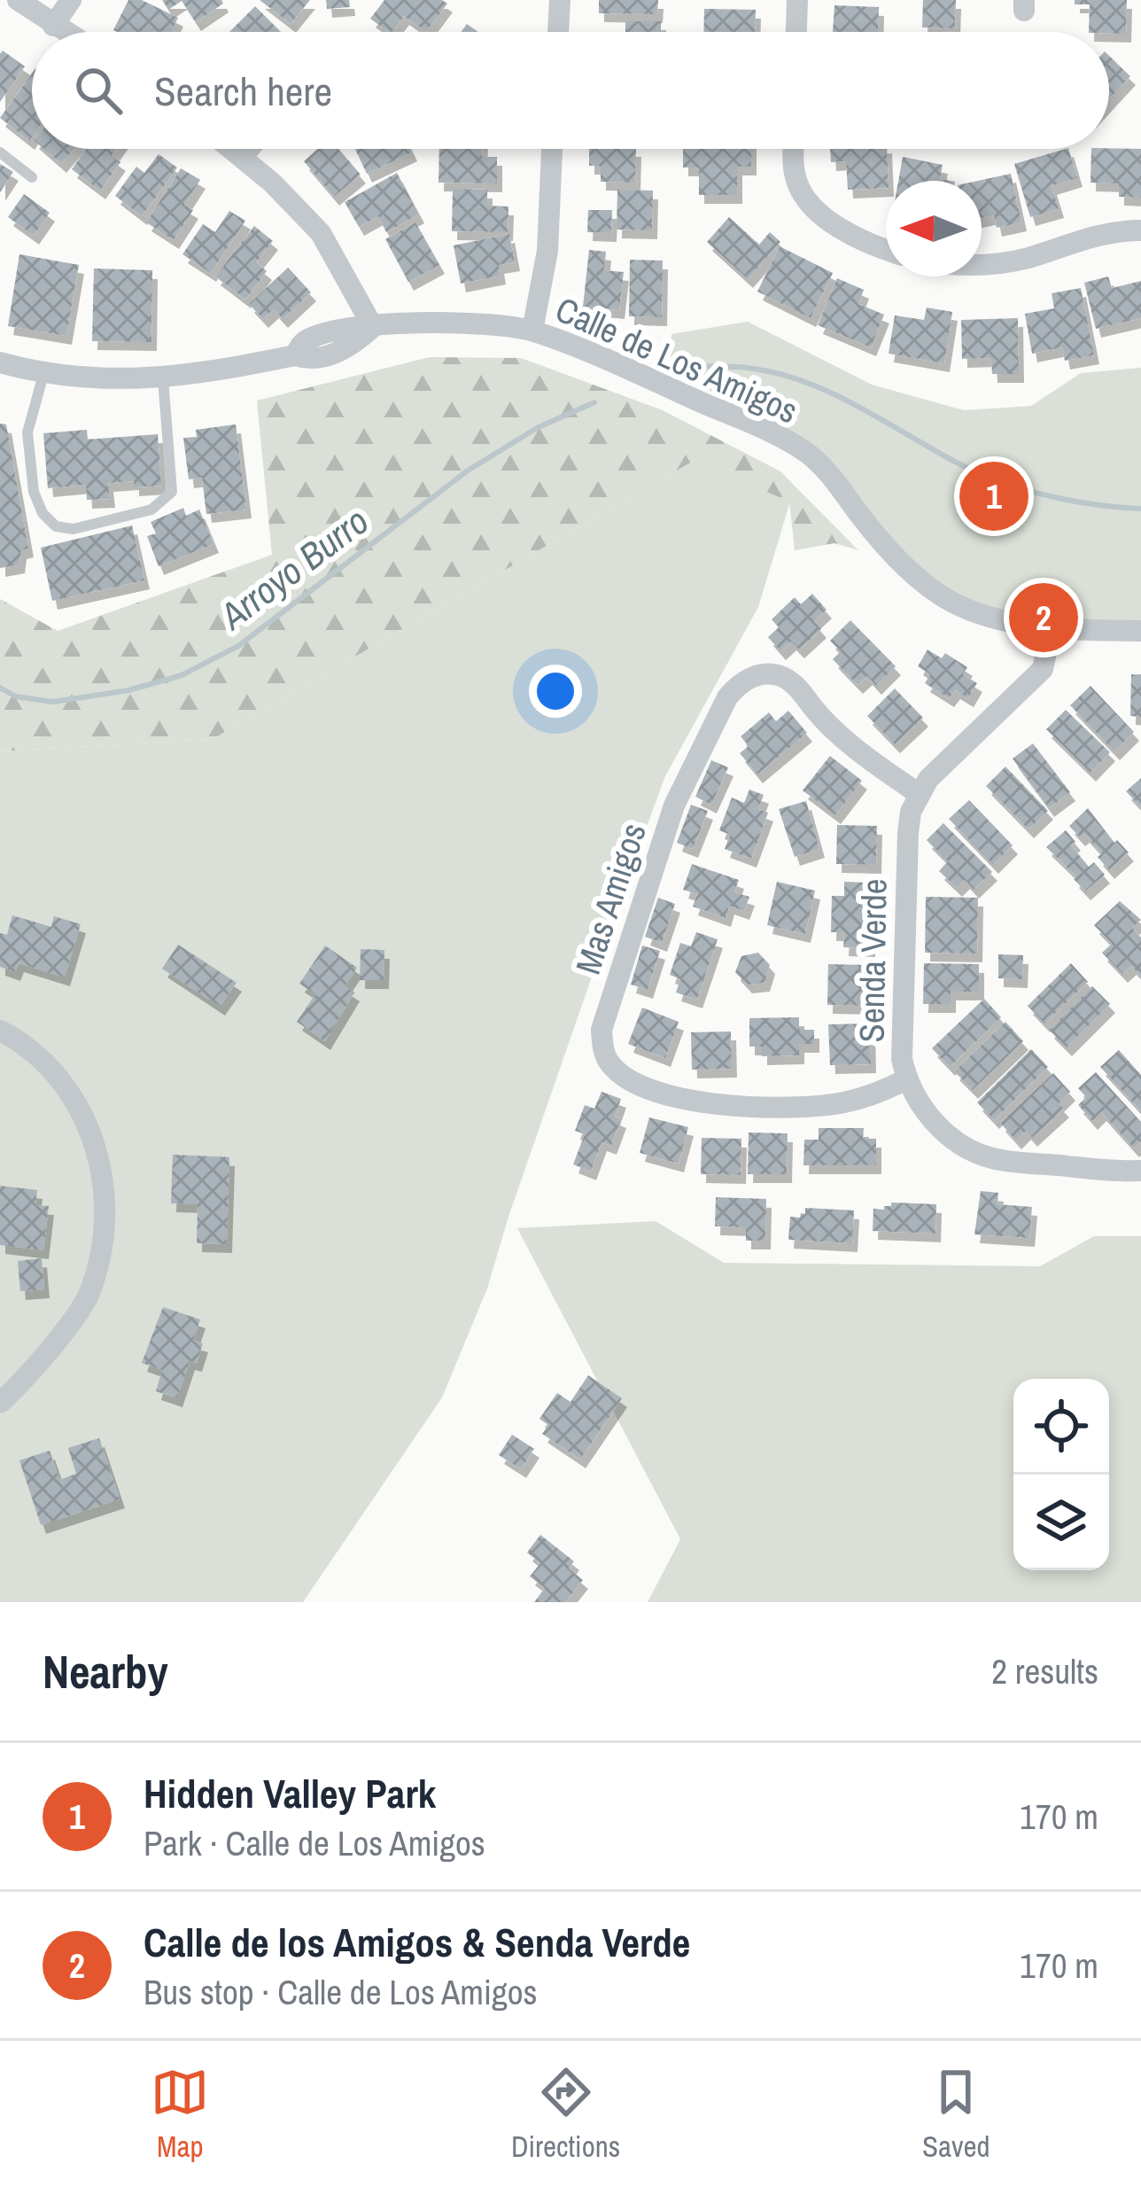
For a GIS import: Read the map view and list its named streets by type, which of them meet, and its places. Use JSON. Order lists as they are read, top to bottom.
{
  "streets": {
    "street": ["Calle de Los Amigos", "Mas Amigos", "Senda Verde"]
  },
  "crossings": [
    ["Mas Amigos", "Senda Verde"]
  ],
  "water": ["Arroyo Burro"],
  "north": "left",
  "page": {
    "search": "Search here",
    "pins": ["1", "2"],
    "heading": ["Nearby", "2 results"],
    "list": [
      {
        "mark": "1",
        "name": "Hidden Valley Park",
        "note": "Park · Calle de Los Amigos",
        "value": "170 m"
      },
      {
        "mark": "2",
        "name": "Calle de los Amigos & Senda Verde",
        "note": "Bus stop · Calle de Los Amigos",
        "value": "170 m"
      }
    ],
    "nav": ["Map", "Directions", "Saved"]
  }
}
